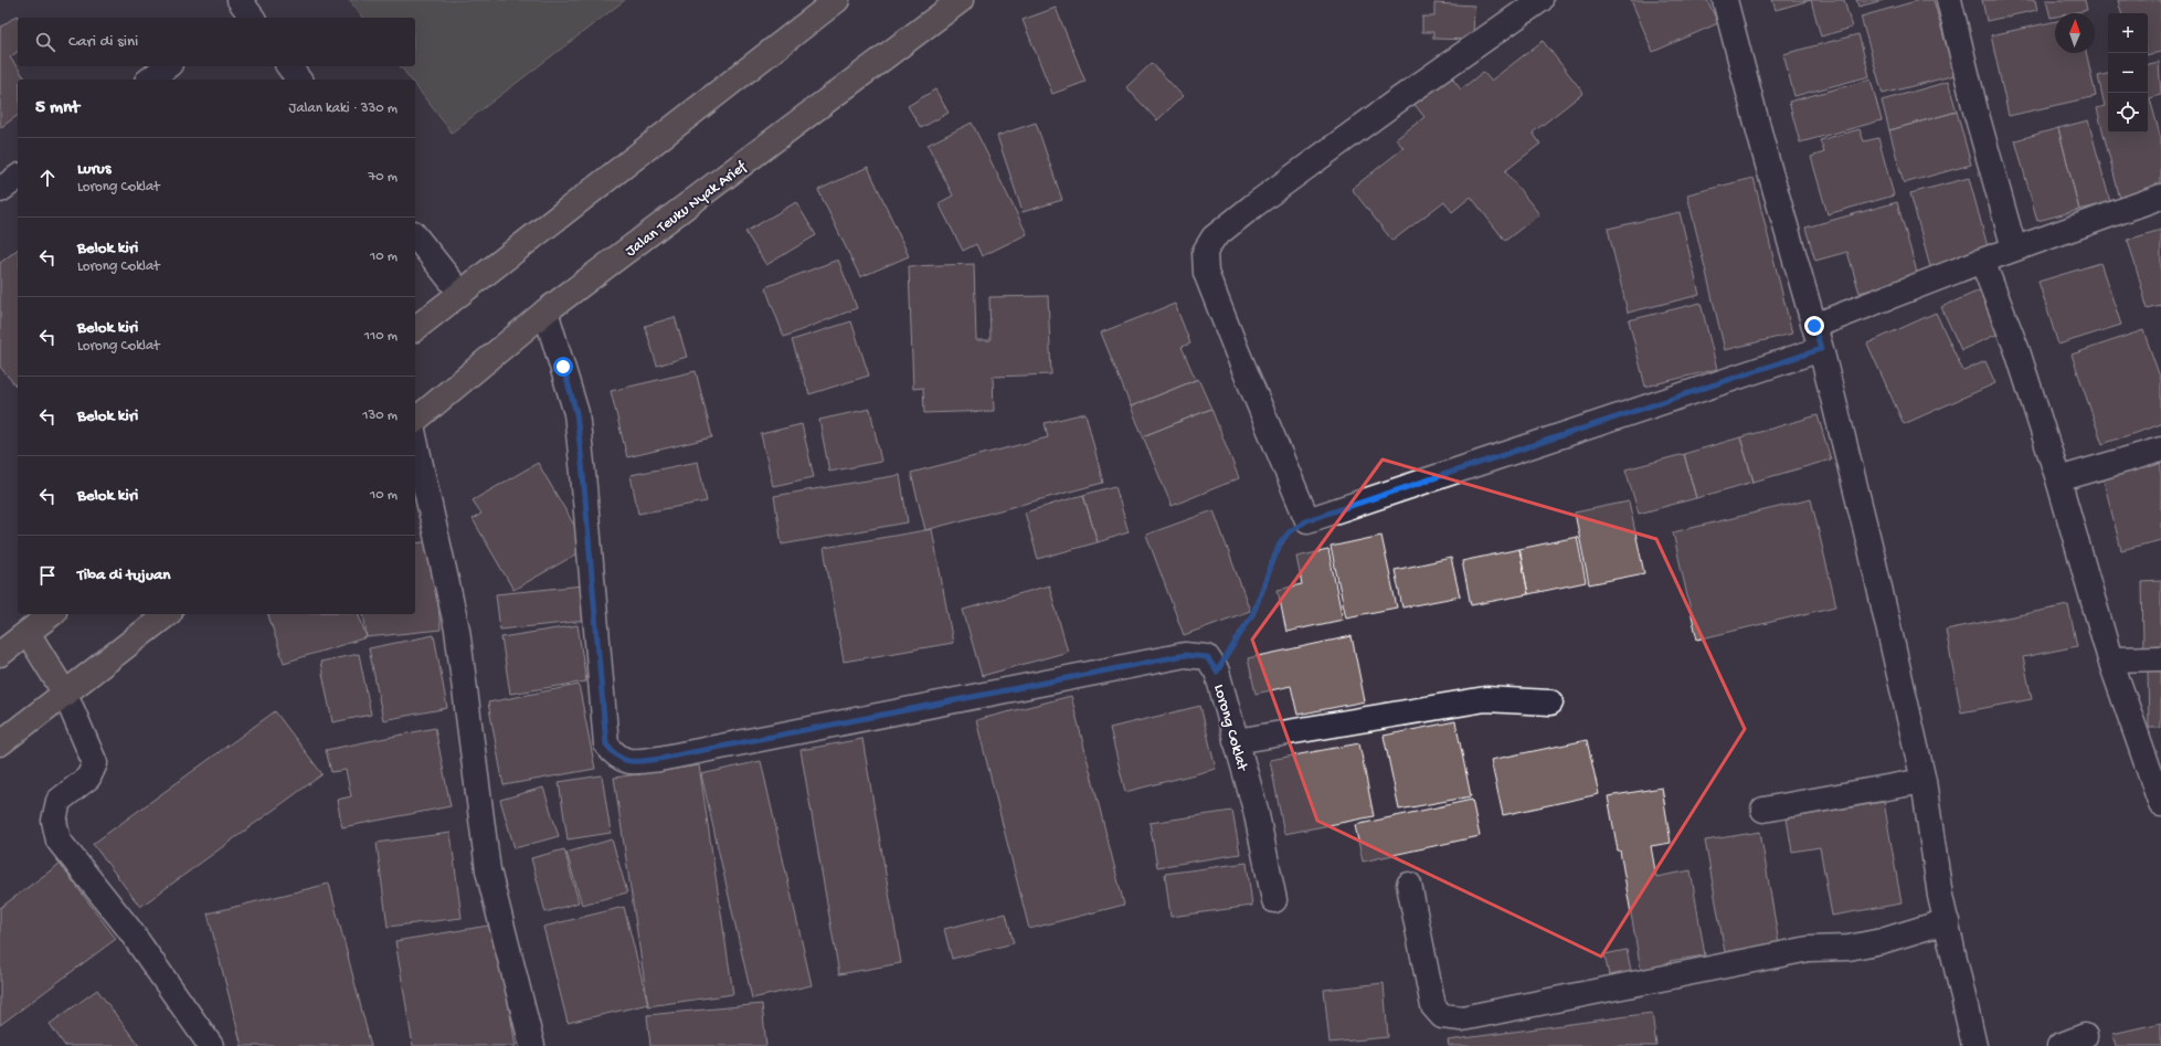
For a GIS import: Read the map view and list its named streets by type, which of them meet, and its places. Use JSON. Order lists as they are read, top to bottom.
{
  "streets": {
    "highway": ["Jalan Teuku Nyak Arief"],
    "street": ["Lorong Coklat"]
  },
  "crossings": [
    ["Jalan Teuku Nyak Arief", "Lorong Coklat"]
  ],
  "north": "top",
  "page": {
    "map_buttons": ["+", "−"],
    "search": "Cari di sini",
    "heading": ["5 mnt", "Jalan kaki · 330 m"],
    "list": [
      ["Lurus", "Lorong Coklat", "70 m"],
      ["Belok kiri", "Lorong Coklat", "10 m"],
      ["Belok kiri", "Lorong Coklat", "110 m"],
      ["Belok kiri", "130 m"],
      ["Belok kiri", "10 m"],
      "Tiba di tujuan"
    ]
  }
}
